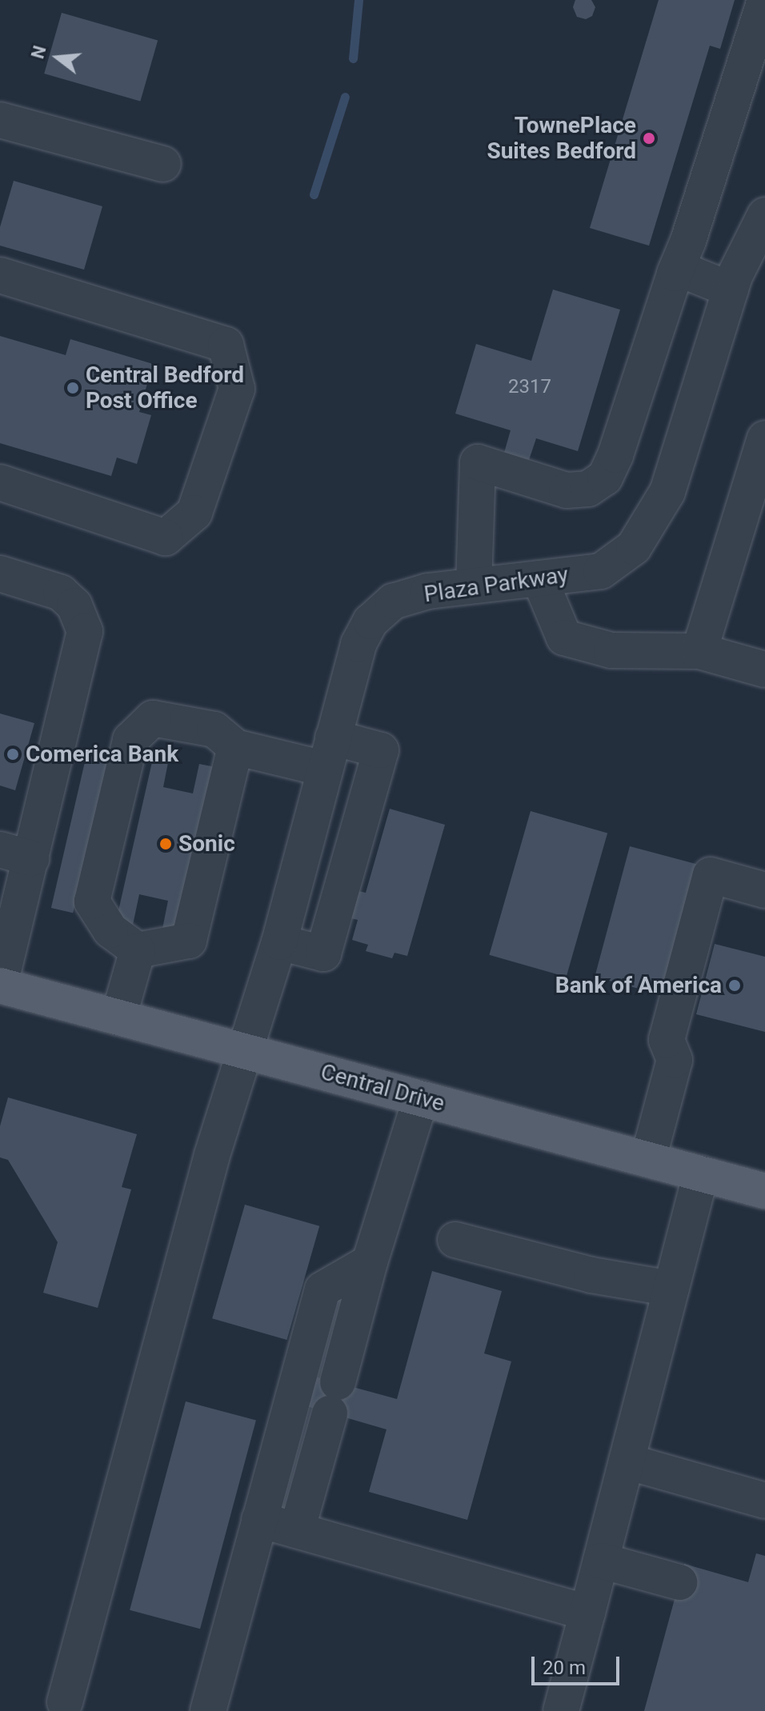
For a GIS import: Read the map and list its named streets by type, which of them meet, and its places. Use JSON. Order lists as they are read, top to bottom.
{
  "streets": {
    "main road": ["Central Drive"],
    "street": ["Plaza Parkway"]
  },
  "crossings": [
    ["Plaza Parkway", "Central Drive"]
  ],
  "places": [
    "TownePlace Suites Bedford",
    "Central Bedford Post Office",
    "Comerica Bank",
    "Sonic",
    "Bank of America"
  ],
  "house_numbers": ["2317"],
  "scale_bar": "20 m",
  "north": "left"
}
